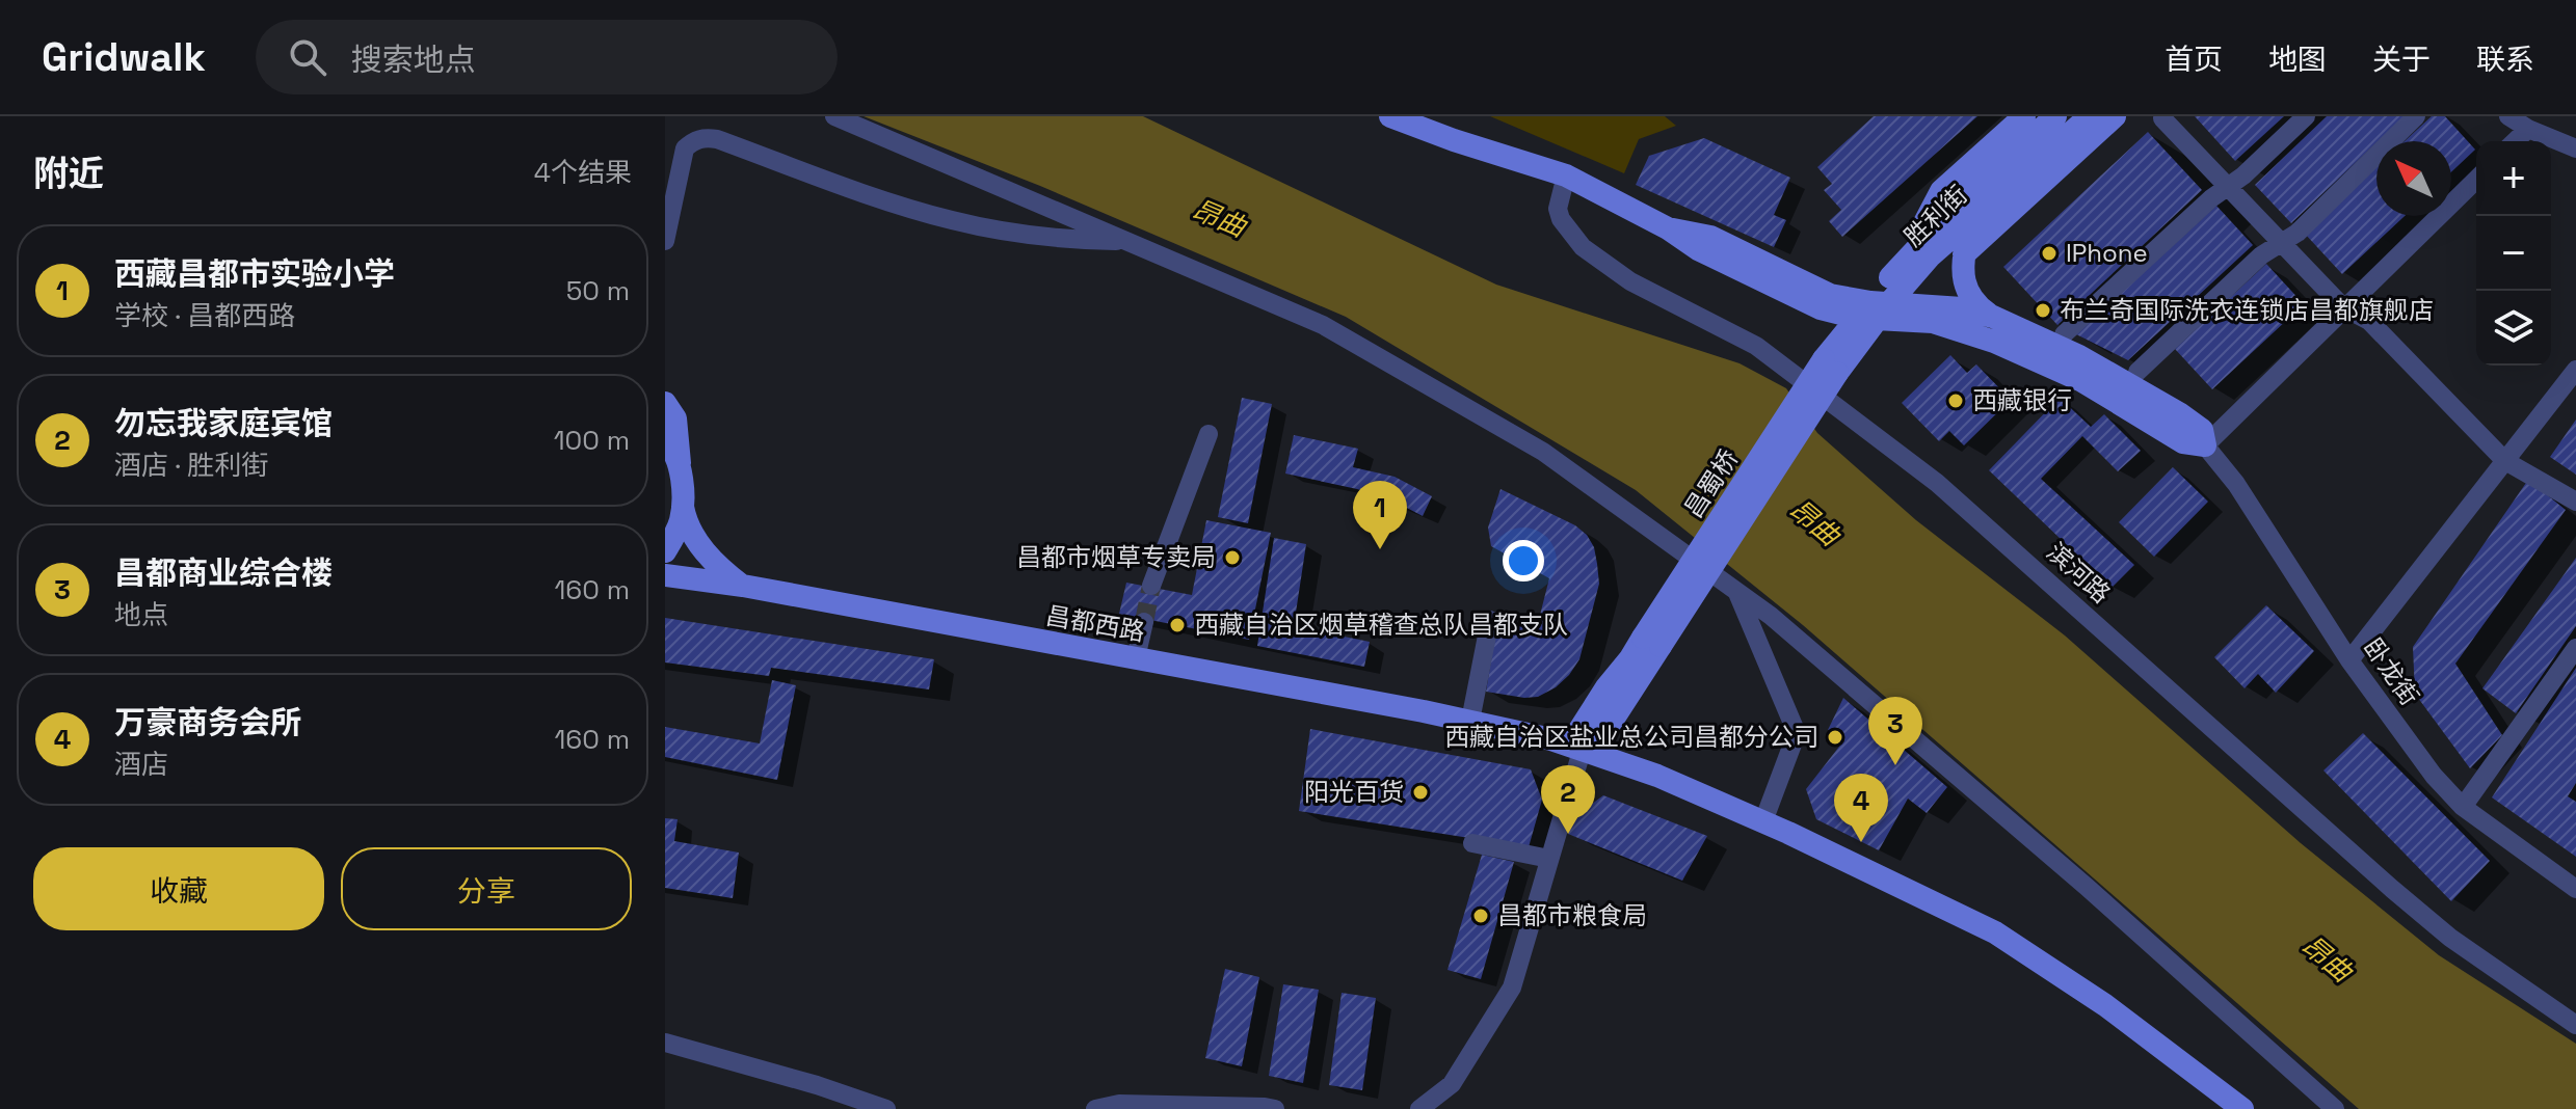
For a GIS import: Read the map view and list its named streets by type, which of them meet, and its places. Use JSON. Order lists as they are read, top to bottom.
{
  "streets": {
    "main road": [
      "胜利街",
      "昌蜀桥",
      "昌都西路",
      "卧龙街"
    ],
    "street": ["滨河路"]
  },
  "crossings": [
    ["胜利街", "昌蜀桥"],
    ["胜利街", "卧龙街"],
    ["昌蜀桥", "昌都西路"]
  ],
  "water": ["昂曲"],
  "places": [
    "IPhone",
    "布兰奇国际洗衣连锁店昌都旗舰店",
    "西藏银行",
    "昌都市烟草专卖局",
    "西藏自治区烟草稽查总队昌都支队",
    "西藏自治区盐业总公司昌都分公司",
    "阳光百货",
    "昌都市粮食局"
  ],
  "north": "top left",
  "page": {
    "header": "Gridwalk",
    "search": "搜索地点",
    "nav": [
      "首页",
      "地图",
      "关于",
      "联系"
    ],
    "heading": ["附近", "4个结果"],
    "map_buttons": ["+", "−"],
    "list": [
      {
        "mark": "1",
        "name": "西藏昌都市实验小学",
        "note": "学校 · 昌都西路",
        "value": "50 m"
      },
      {
        "mark": "2",
        "name": "勿忘我家庭宾馆",
        "note": "酒店 · 胜利街",
        "value": "100 m"
      },
      {
        "mark": "3",
        "name": "昌都商业综合楼",
        "note": "地点",
        "value": "160 m"
      },
      {
        "mark": "4",
        "name": "万豪商务会所",
        "note": "酒店",
        "value": "160 m"
      }
    ],
    "pins": [
      "1",
      "3",
      "2",
      "4"
    ],
    "buttons": ["收藏", "分享"]
  }
}
